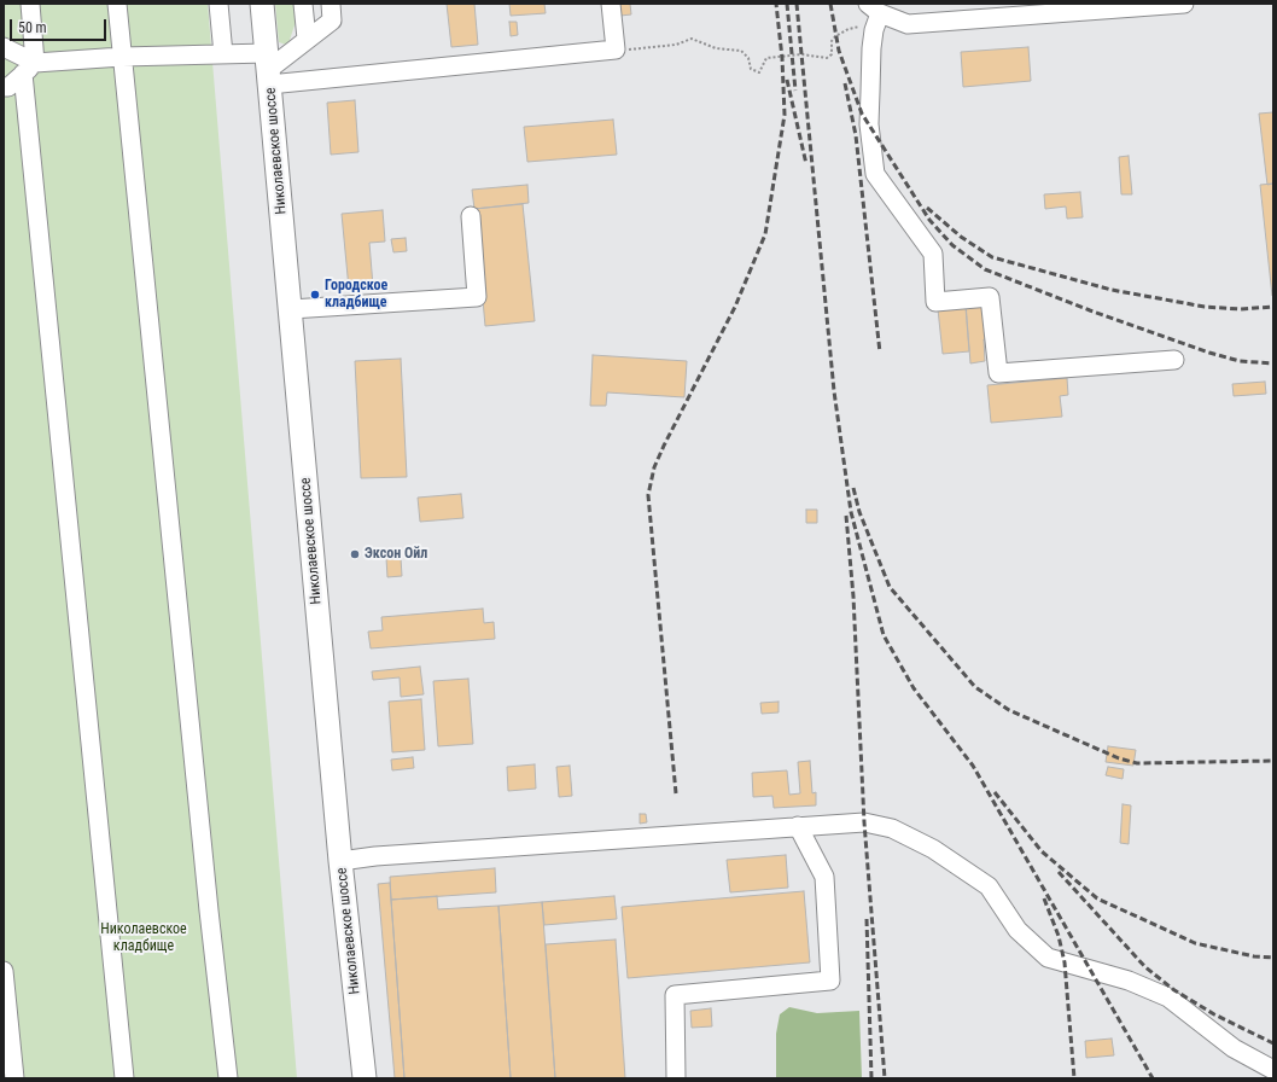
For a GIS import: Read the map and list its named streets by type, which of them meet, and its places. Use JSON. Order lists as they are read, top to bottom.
{
  "streets": {
    "main road": ["Николаевское шоссе"]
  },
  "parks": ["Николаевское кладбище"],
  "places": ["Городское кладбище", "Эксон Ойл"],
  "scale_bar": "50 m"
}
